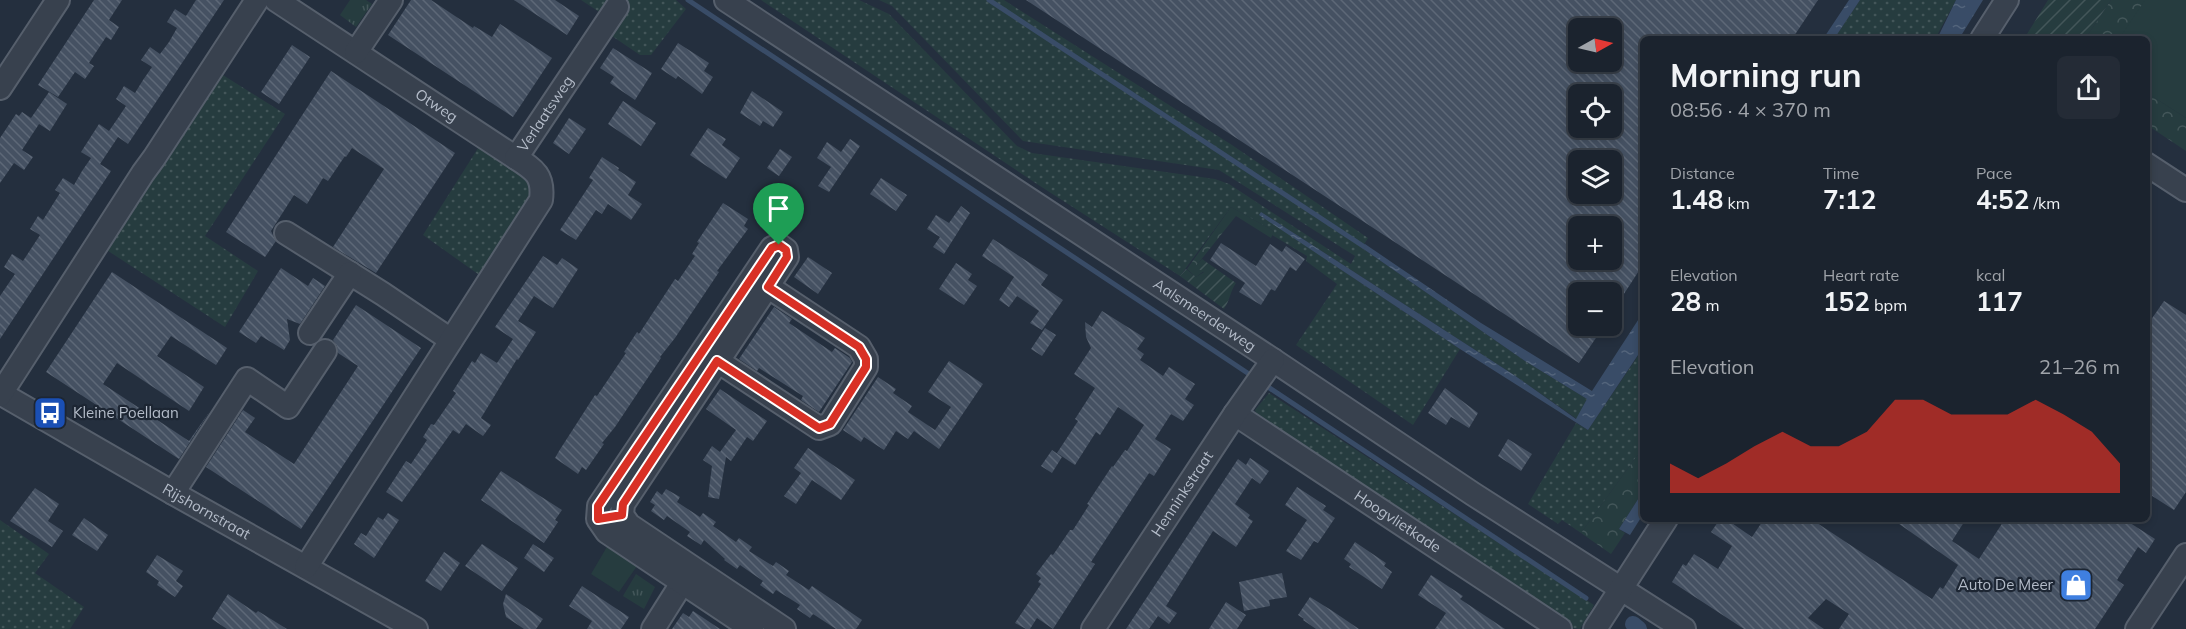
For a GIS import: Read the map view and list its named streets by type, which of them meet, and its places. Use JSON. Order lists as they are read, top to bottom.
{
  "streets": {
    "street": [
      "Otweg",
      "Verlaatsweg",
      "Aalsmeerderweg",
      "Henninkstraat",
      "Rijshornstraat",
      "Hoogvlietkade"
    ]
  },
  "crossings": [
    ["Otweg", "Verlaatsweg"],
    ["Verlaatsweg", "Rijshornstraat"],
    ["Aalsmeerderweg", "Henninkstraat"],
    ["Henninkstraat", "Hoogvlietkade"]
  ],
  "places": {
    "bus stop": ["Kleine Poellaan"],
    "shop": ["Auto De Meer"]
  },
  "north": "right",
  "page": {
    "map_buttons": ["+", "−"],
    "heading": ["Morning run", "08:56 · 4 × 370 m"],
    "stats": [
      ["Distance", "1.48 km"],
      ["Time", "7:12"],
      ["Pace", "4:52 /km"],
      ["Elevation", "28 m"],
      ["Heart rate", "152 bpm"],
      ["kcal", "117"]
    ],
    "chart": ["Elevation", "21–26 m"]
  }
}
